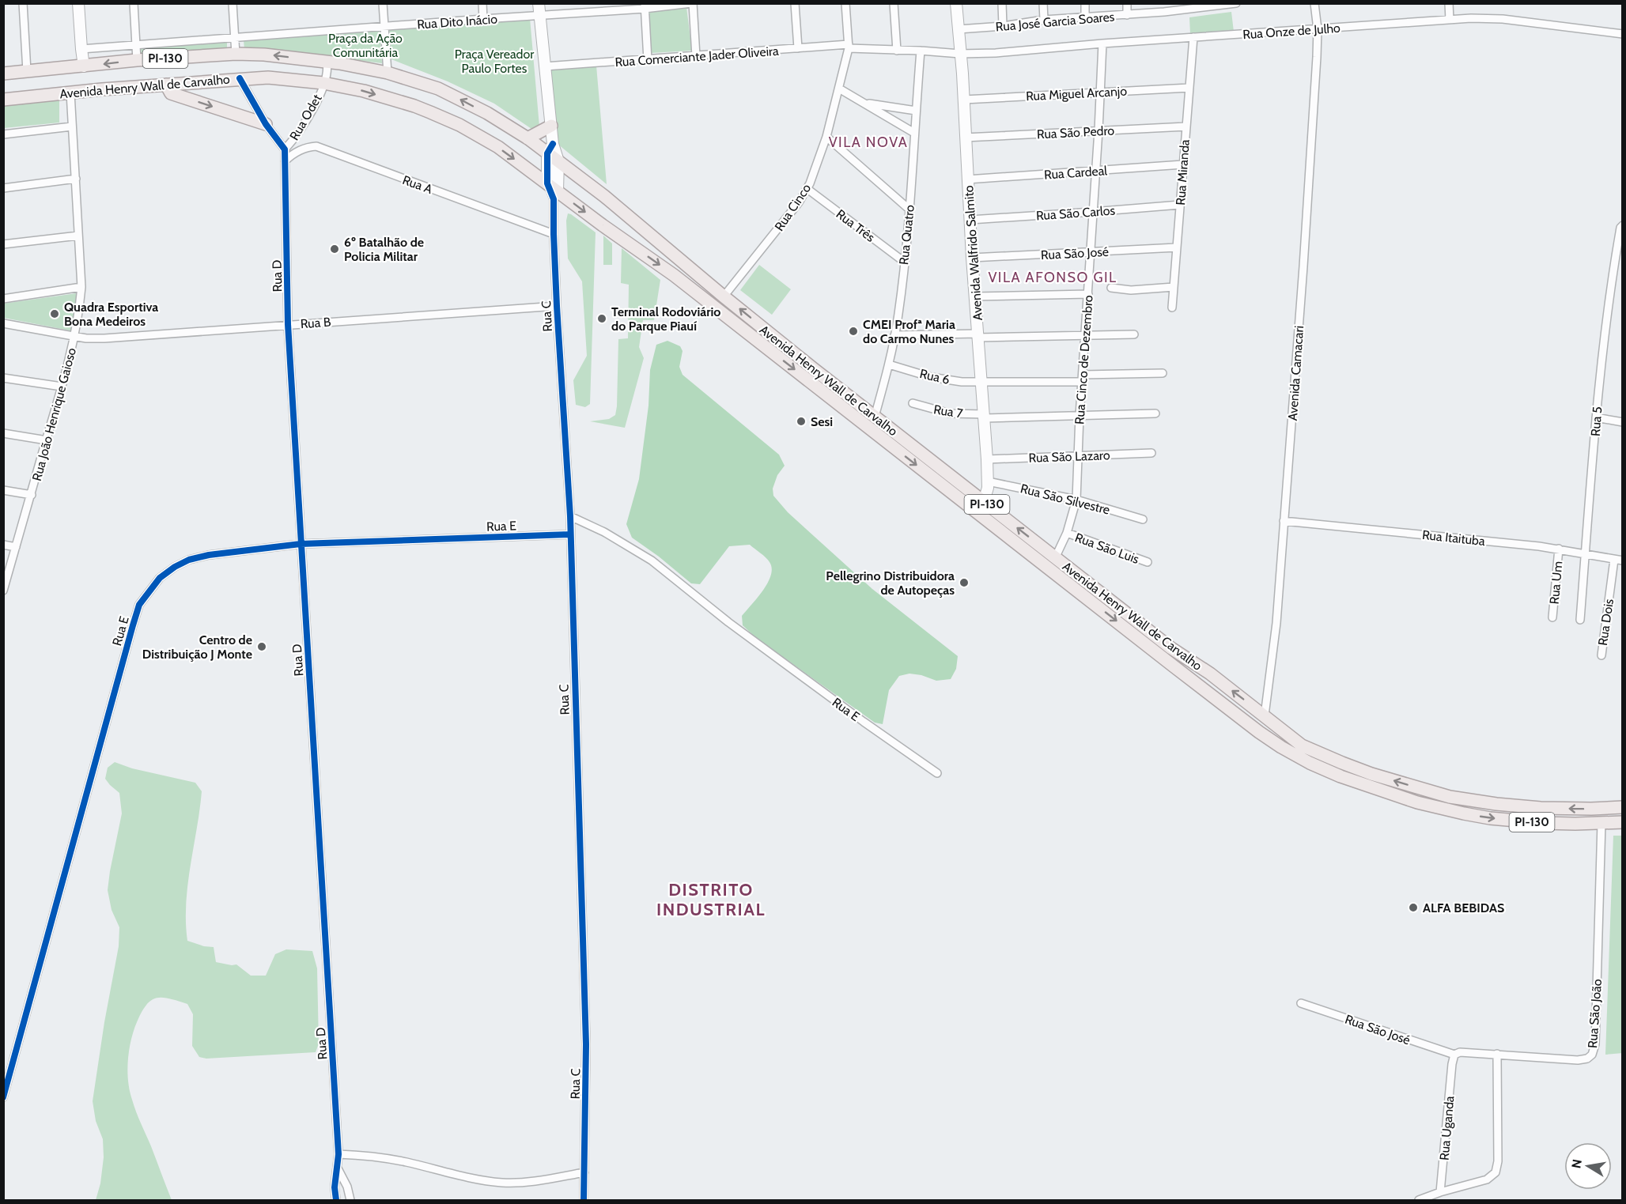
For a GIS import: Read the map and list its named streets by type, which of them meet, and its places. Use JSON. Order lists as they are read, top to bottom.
{
  "streets": {
    "main road": ["PI-130", "Avenida Henry Wall de Carvalho"],
    "street": [
      "Rua Dito Inácio",
      "Rua José Garcia Soares",
      "Rua Onze de Julho",
      "Rua Comerciante Jader Oliveira",
      "Rua Miguel Arcanjo",
      "Rua Odet",
      "Rua São Pedro",
      "Rua Cardeal",
      "Rua Miranda",
      "Rua A",
      "Rua Cinco",
      "Rua São Carlos",
      "Rua Três",
      "Rua Quatro",
      "Avenida Walfrido Salmito",
      "Rua São José",
      "Rua D",
      "Rua C",
      "Rua B",
      "Rua Cinco de Dezembro",
      "Avenida Camacari",
      "Rua 6",
      "Rua 7",
      "Rua João Henrique Gaioso",
      "Rua 5",
      "Rua São Lazaro",
      "Rua São Silvestre",
      "Rua E",
      "Rua Itaituba",
      "Rua São Luis",
      "Rua Um",
      "Rua Dois",
      "Rua São João",
      "Rua Uganda"
    ]
  },
  "crossings": [
    ["Rua José Garcia Soares", "Avenida Walfrido Salmito"],
    ["Rua Onze de Julho", "Rua Comerciante Jader Oliveira"],
    ["Rua Onze de Julho", "Rua Miranda"],
    ["Rua Onze de Julho", "Avenida Walfrido Salmito"],
    ["Rua Onze de Julho", "Rua Cinco de Dezembro"],
    ["Rua Onze de Julho", "Avenida Camacari"],
    ["Rua Comerciante Jader Oliveira", "Rua Cinco"],
    ["Rua Comerciante Jader Oliveira", "Rua Quatro"],
    ["Rua Comerciante Jader Oliveira", "Avenida Walfrido Salmito"],
    ["Avenida Henry Wall de Carvalho", "Rua Odet"],
    ["Avenida Henry Wall de Carvalho", "Rua Cinco"],
    ["Avenida Henry Wall de Carvalho", "Rua Quatro"],
    ["Avenida Henry Wall de Carvalho", "Avenida Walfrido Salmito"],
    ["Avenida Henry Wall de Carvalho", "Rua C"],
    ["Avenida Henry Wall de Carvalho", "Rua Cinco de Dezembro"],
    ["Avenida Henry Wall de Carvalho", "Avenida Camacari"],
    ["Avenida Henry Wall de Carvalho", "Rua João Henrique Gaioso"],
    ["Avenida Henry Wall de Carvalho", "Rua São João"],
    ["Rua Miguel Arcanjo", "Rua Miranda"],
    ["Rua Miguel Arcanjo", "Avenida Walfrido Salmito"],
    ["Rua Miguel Arcanjo", "Rua Cinco de Dezembro"],
    ["Rua Odet", "Rua D"],
    ["Rua São Pedro", "Rua Miranda"],
    ["Rua São Pedro", "Avenida Walfrido Salmito"],
    ["Rua São Pedro", "Rua Cinco de Dezembro"],
    ["Rua Cardeal", "Rua Miranda"],
    ["Rua Cardeal", "Avenida Walfrido Salmito"],
    ["Rua Cardeal", "Rua Cinco de Dezembro"],
    ["Rua Miranda", "Rua São Carlos"],
    ["Rua Miranda", "Rua São José"],
    ["Rua A", "Rua D"],
    ["Rua A", "Rua C"],
    ["Rua Cinco", "Rua Três"],
    ["Rua São Carlos", "Avenida Walfrido Salmito"],
    ["Rua São Carlos", "Rua Cinco de Dezembro"],
    ["Rua Três", "Rua Quatro"],
    ["Rua Quatro", "Rua 6"],
    ["Avenida Walfrido Salmito", "Rua São José"],
    ["Avenida Walfrido Salmito", "Rua 6"],
    ["Avenida Walfrido Salmito", "Rua 7"],
    ["Avenida Walfrido Salmito", "Rua São Lazaro"],
    ["Avenida Walfrido Salmito", "Rua São Silvestre"],
    ["Rua São José", "Rua Cinco de Dezembro"],
    ["Rua São José", "Rua São João"],
    ["Rua São José", "Rua Uganda"],
    ["Rua D", "Rua B"],
    ["Rua D", "Rua E"],
    ["Rua C", "Rua B"],
    ["Rua C", "Rua E"],
    ["Rua B", "Rua João Henrique Gaioso"],
    ["Rua Cinco de Dezembro", "Rua 6"],
    ["Rua Cinco de Dezembro", "Rua 7"],
    ["Rua Cinco de Dezembro", "Rua São Lazaro"],
    ["Rua Cinco de Dezembro", "Rua São Silvestre"],
    ["Rua Cinco de Dezembro", "Rua São Luis"],
    ["Avenida Camacari", "Rua Itaituba"],
    ["Rua 5", "Rua Itaituba"],
    ["Rua Itaituba", "Rua Um"],
    ["Rua Itaituba", "Rua Dois"],
    ["Rua São João", "Rua Uganda"]
  ],
  "districts": ["VILA NOVA", "VILA AFONSO GIL", "DISTRITO INDUSTRIAL"],
  "parks": ["Praça da Ação Comunitária", "Praça Vereador Paulo Fortes"],
  "places": [
    "6º Batalhão de Policia Militar",
    "Quadra Esportiva Bona Medeiros",
    "Terminal Rodoviário do Parque Piauí",
    "CMEI Profª Maria do Carmo Nunes",
    "Sesi",
    "Pellegrino Distribuidora de Autopeças",
    "Centro de Distribuição J Monte",
    "ALFA BEBIDAS"
  ],
  "north": "left"
}
